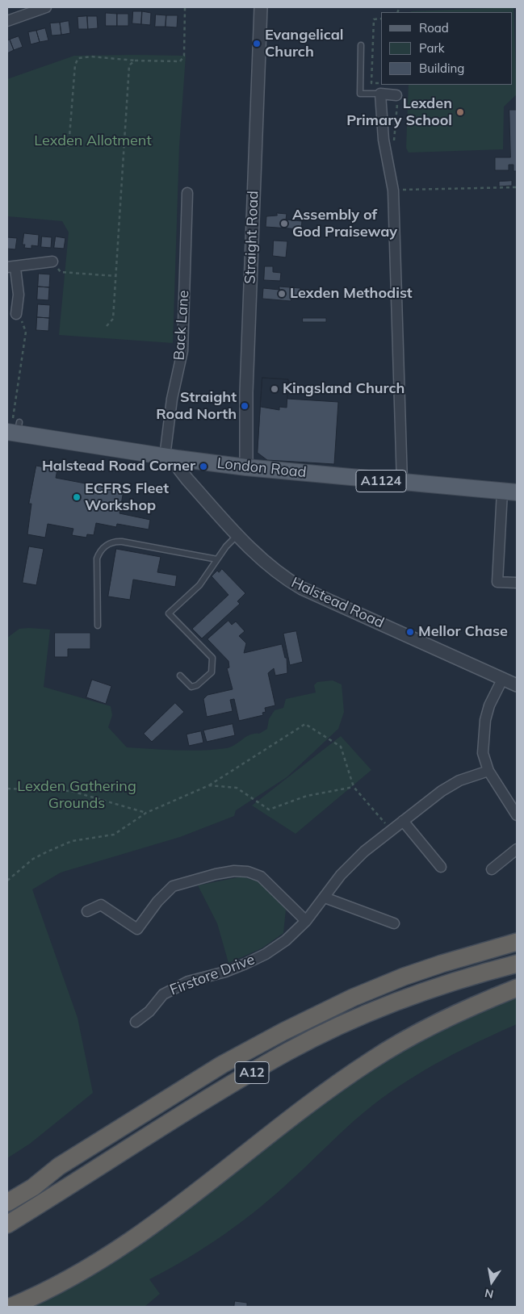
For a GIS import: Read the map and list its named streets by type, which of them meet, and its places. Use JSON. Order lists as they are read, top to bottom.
{
  "streets": {
    "highway": ["A12"],
    "main road": ["London Road", "A1124"],
    "street": [
      "Straight Road",
      "Back Lane",
      "Halstead Road",
      "Firstore Drive"
    ]
  },
  "crossings": [
    ["Straight Road", "London Road"],
    ["Back Lane", "London Road"],
    ["Back Lane", "Halstead Road"],
    ["London Road", "Halstead Road"]
  ],
  "parks": ["Lexden Allotment", "Lexden Gathering Grounds"],
  "places": [
    "Evangelical Church",
    "Lexden Primary School",
    "Assembly of God Praiseway",
    "Lexden Methodist",
    "Kingsland Church",
    "Straight Road North",
    "Halstead Road Corner",
    "ECFRS Fleet Workshop",
    "Mellor Chase"
  ],
  "legend": ["Road", "Park", "Building"],
  "north": "bottom"
}
